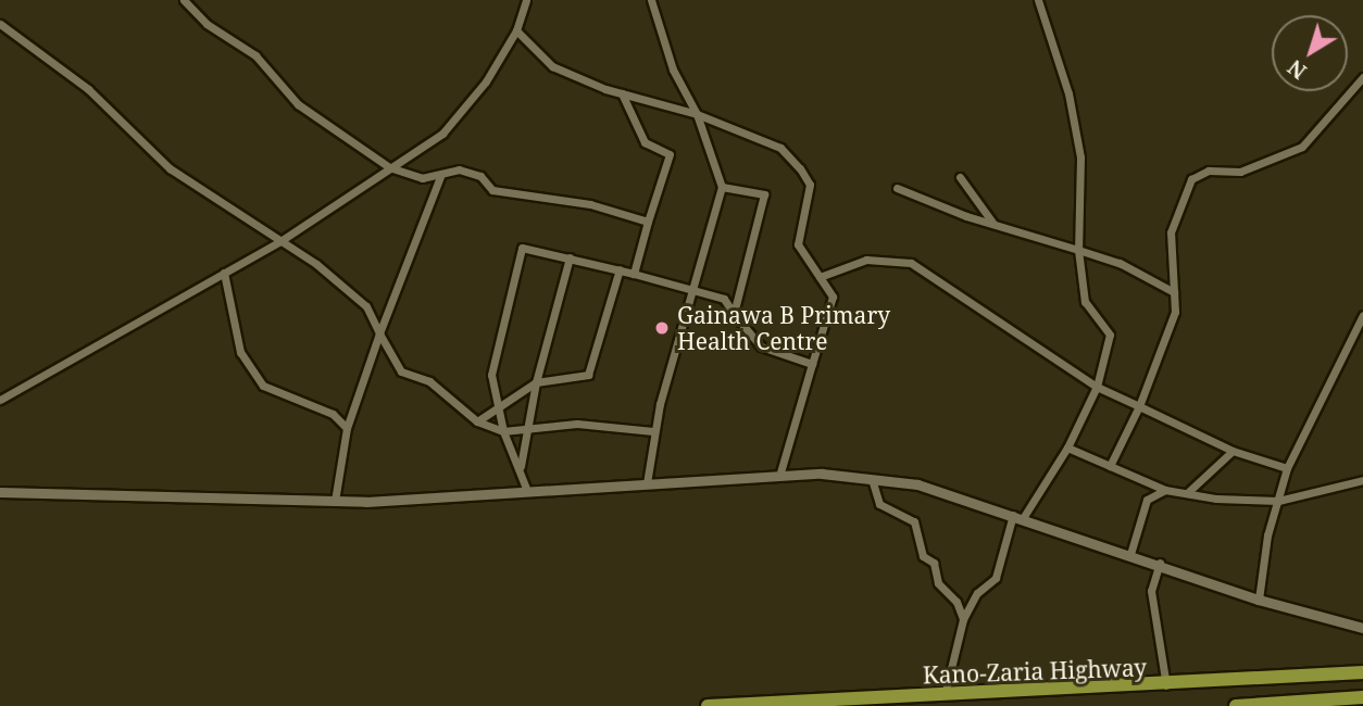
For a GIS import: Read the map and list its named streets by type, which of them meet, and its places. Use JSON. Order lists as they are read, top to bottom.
{
  "streets": {
    "highway": ["Kano-Zaria Highway"]
  },
  "places": ["Gainawa B Primary Health Centre"],
  "north": "bottom left"
}
